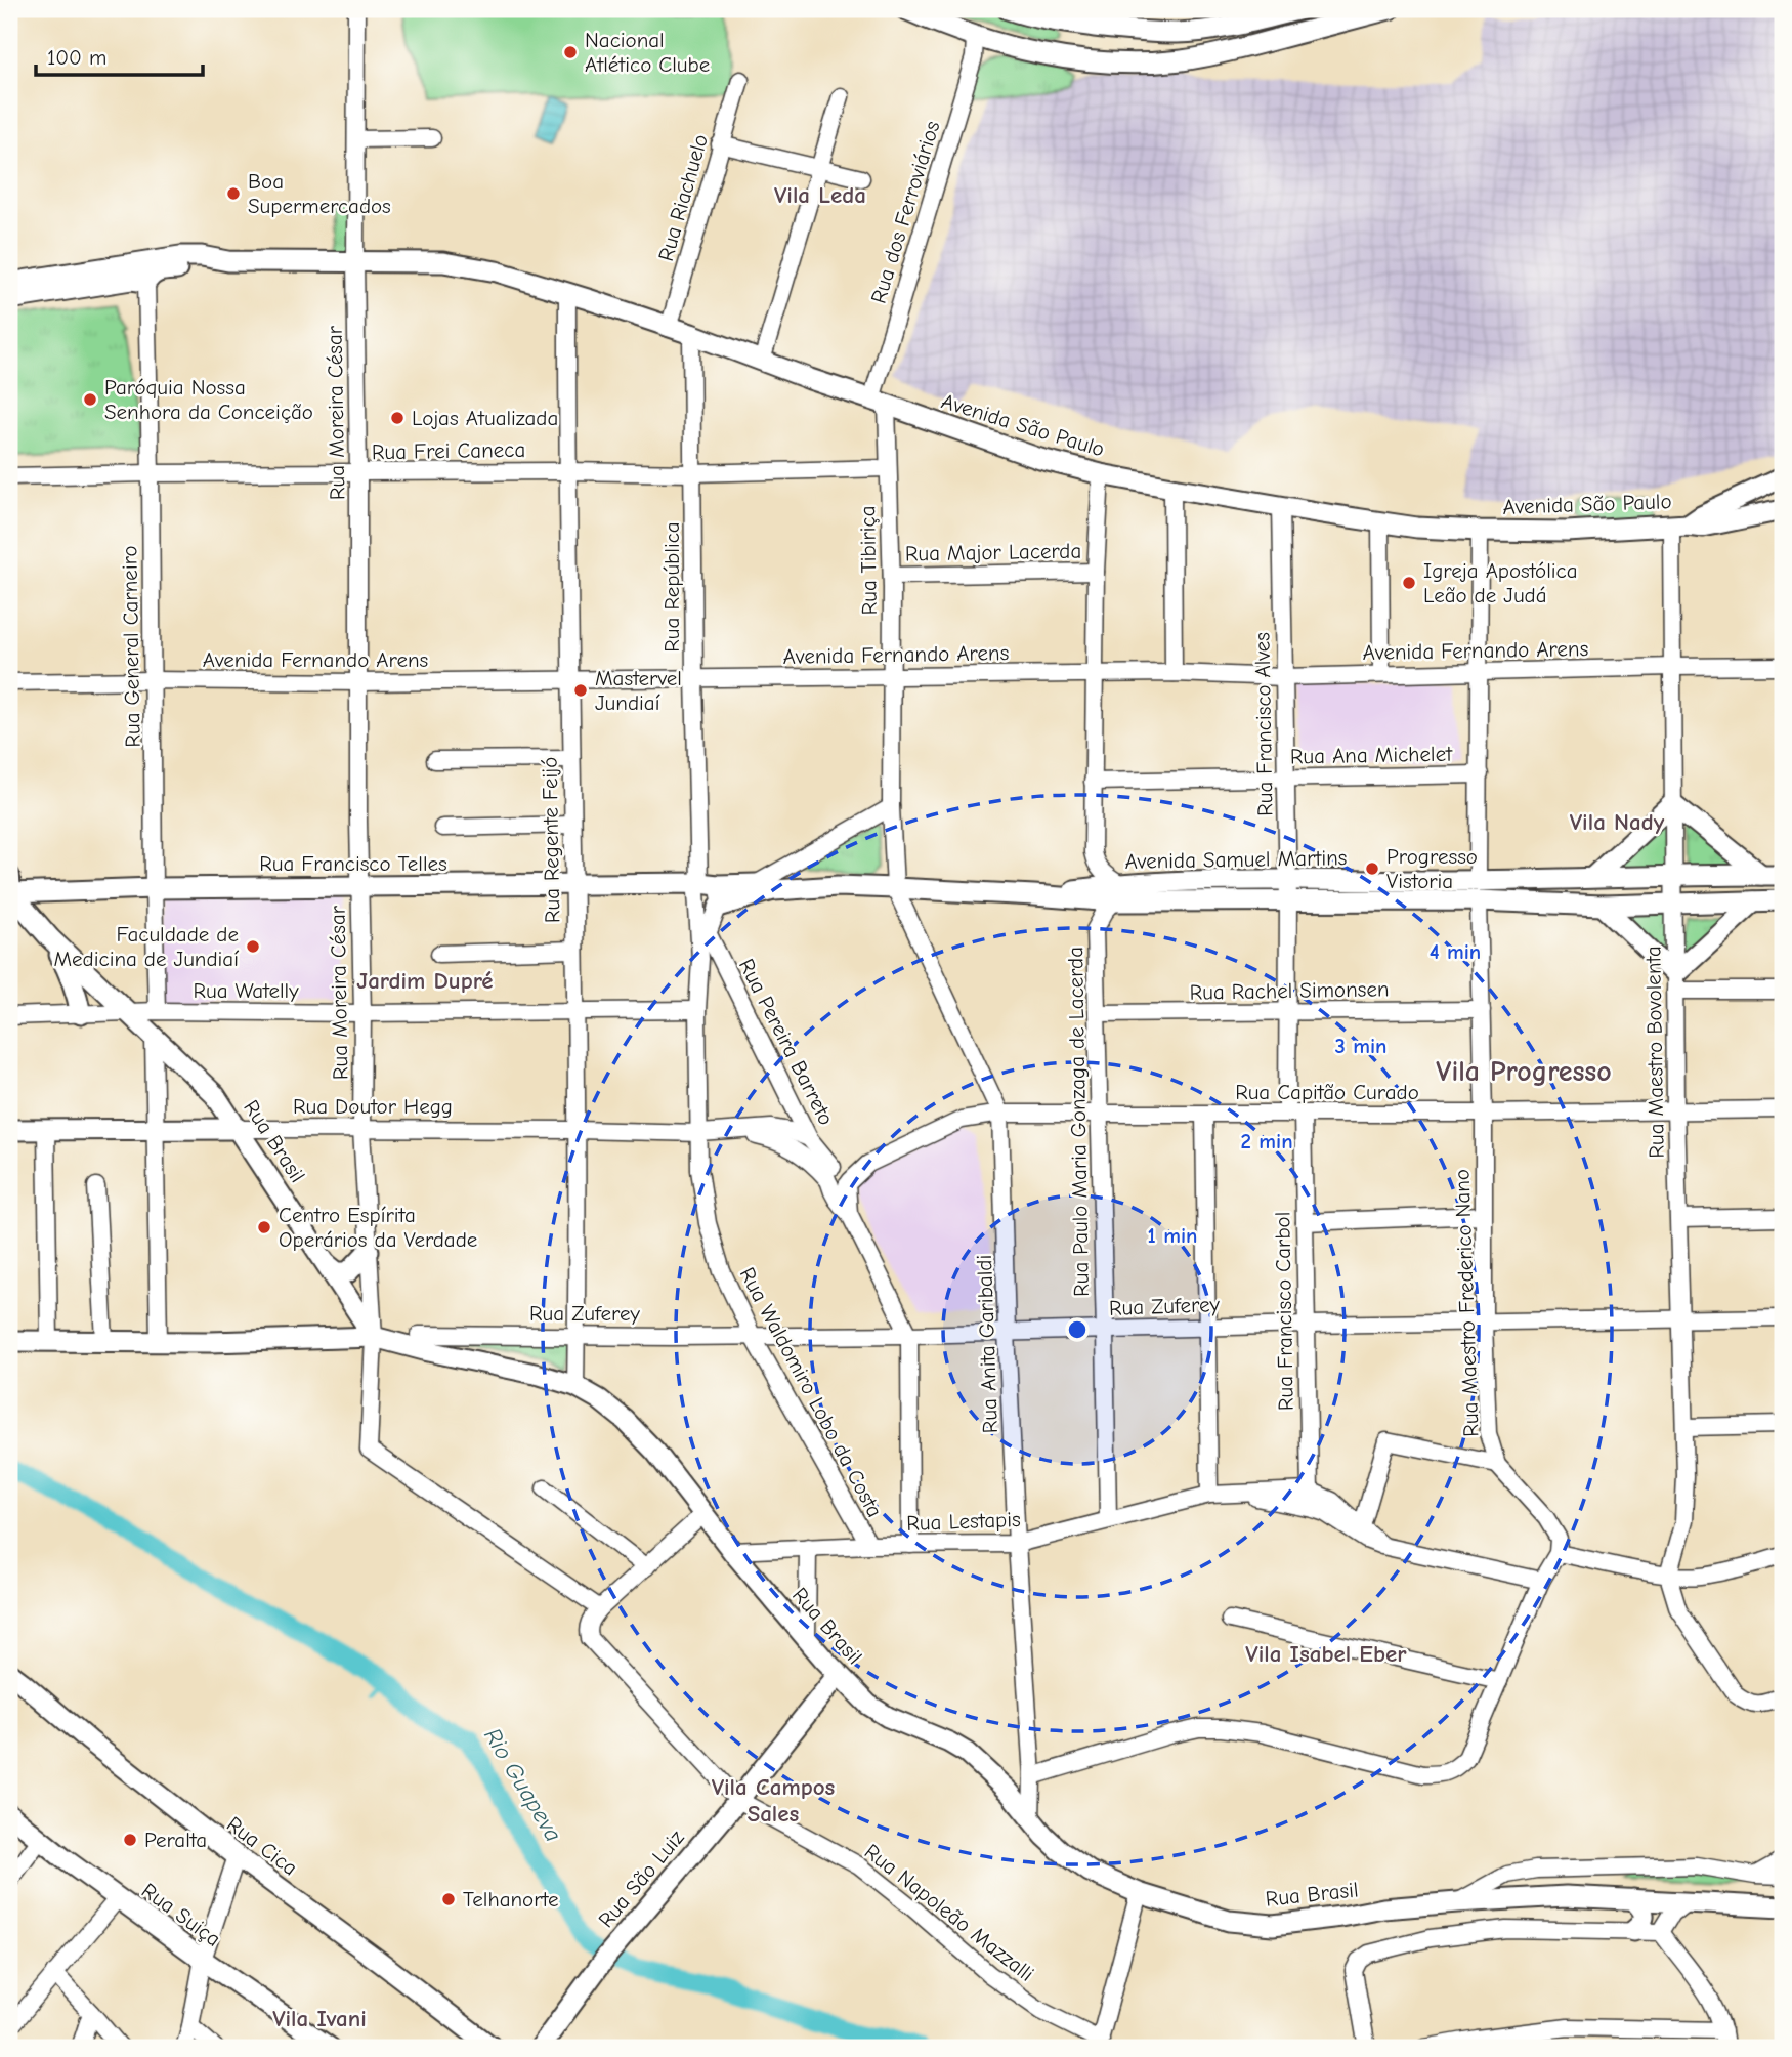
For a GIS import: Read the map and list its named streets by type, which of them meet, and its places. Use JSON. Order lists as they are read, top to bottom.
{
  "streets": {
    "main road": [
      "Avenida São Paulo",
      "Avenida Samuel Martins",
      "Rua Francisco Telles",
      "Rua Doutor Hegg",
      "Rua Brasil",
      "Rua Cica",
      "Rua São Luiz",
      "Rua Suiça"
    ],
    "street": [
      "Rua Riachuelo",
      "Rua dos Ferroviários",
      "Rua Moreira César",
      "Rua Frei Caneca",
      "Rua Major Lacerda",
      "Rua Tibiriça",
      "Rua República",
      "Rua General Carneiro",
      "Avenida Fernando Arens",
      "Rua Francisco Alves",
      "Rua Ana Michelet",
      "Rua Regente Feijó",
      "Rua Watelly",
      "Rua Rachel Simonsen",
      "Rua Pereira Barreto",
      "Rua Maestro Bovolenta",
      "Rua Capitão Curado",
      "Rua Paulo Maria Gonzaga de Lacerda",
      "Rua Maestro Frederico Nano",
      "Rua Zuferey",
      "Rua Francisco Carbol",
      "Rua Anita Garibaldi",
      "Rua Waldomiro Lobo da Costa",
      "Rua Lestapis",
      "Rua Napoleão Mazzalli"
    ]
  },
  "crossings": [
    ["Rua Riachuelo", "Avenida São Paulo"],
    ["Rua dos Ferroviários", "Avenida São Paulo"],
    ["Rua dos Ferroviários", "Rua Tibiriça"],
    ["Rua Moreira César", "Avenida São Paulo"],
    ["Rua Moreira César", "Rua Frei Caneca"],
    ["Rua Moreira César", "Avenida Fernando Arens"],
    ["Rua Moreira César", "Rua Francisco Telles"],
    ["Rua Moreira César", "Rua Watelly"],
    ["Rua Moreira César", "Rua Doutor Hegg"],
    ["Rua Moreira César", "Rua Brasil"],
    ["Rua Moreira César", "Rua Napoleão Mazzalli"],
    ["Avenida São Paulo", "Rua Tibiriça"],
    ["Avenida São Paulo", "Rua República"],
    ["Avenida São Paulo", "Rua Francisco Alves"],
    ["Avenida São Paulo", "Rua Regente Feijó"],
    ["Avenida São Paulo", "Rua Maestro Bovolenta"],
    ["Avenida São Paulo", "Rua Maestro Frederico Nano"],
    ["Rua Frei Caneca", "Rua Tibiriça"],
    ["Rua Frei Caneca", "Rua República"],
    ["Rua Frei Caneca", "Rua General Carneiro"],
    ["Rua Frei Caneca", "Rua Regente Feijó"],
    ["Rua Major Lacerda", "Rua Tibiriça"],
    ["Rua Tibiriça", "Avenida Fernando Arens"],
    ["Rua Tibiriça", "Avenida Samuel Martins"],
    ["Rua Tibiriça", "Rua Anita Garibaldi"],
    ["Rua República", "Avenida Fernando Arens"],
    ["Rua República", "Avenida Samuel Martins"],
    ["Rua República", "Rua Francisco Telles"],
    ["Rua República", "Rua Waldomiro Lobo da Costa"],
    ["Rua General Carneiro", "Avenida Fernando Arens"],
    ["Rua General Carneiro", "Rua Francisco Telles"],
    ["Rua General Carneiro", "Rua Watelly"],
    ["Avenida Fernando Arens", "Rua Francisco Alves"],
    ["Avenida Fernando Arens", "Rua Regente Feijó"],
    ["Avenida Fernando Arens", "Rua Maestro Bovolenta"],
    ["Avenida Fernando Arens", "Rua Maestro Frederico Nano"],
    ["Rua Francisco Alves", "Rua Ana Michelet"],
    ["Rua Francisco Alves", "Avenida Samuel Martins"],
    ["Rua Francisco Alves", "Rua Rachel Simonsen"],
    ["Rua Francisco Alves", "Rua Capitão Curado"],
    ["Rua Francisco Alves", "Rua Francisco Carbol"],
    ["Rua Ana Michelet", "Rua Maestro Frederico Nano"],
    ["Rua Regente Feijó", "Rua Francisco Telles"],
    ["Rua Regente Feijó", "Rua Watelly"],
    ["Rua Regente Feijó", "Rua Doutor Hegg"],
    ["Rua Regente Feijó", "Rua Brasil"],
    ["Rua Regente Feijó", "Rua Zuferey"],
    ["Avenida Samuel Martins", "Rua Francisco Telles"],
    ["Avenida Samuel Martins", "Rua Maestro Bovolenta"],
    ["Avenida Samuel Martins", "Rua Paulo Maria Gonzaga de Lacerda"],
    ["Avenida Samuel Martins", "Rua Maestro Frederico Nano"],
    ["Avenida Samuel Martins", "Rua Anita Garibaldi"],
    ["Avenida Samuel Martins", "Rua Waldomiro Lobo da Costa"],
    ["Rua Francisco Telles", "Rua Waldomiro Lobo da Costa"],
    ["Rua Watelly", "Rua Brasil"],
    ["Rua Watelly", "Rua Waldomiro Lobo da Costa"],
    ["Rua Rachel Simonsen", "Rua Paulo Maria Gonzaga de Lacerda"],
    ["Rua Rachel Simonsen", "Rua Maestro Frederico Nano"],
    ["Rua Pereira Barreto", "Rua Capitão Curado"],
    ["Rua Pereira Barreto", "Rua Doutor Hegg"],
    ["Rua Pereira Barreto", "Rua Waldomiro Lobo da Costa"],
    ["Rua Maestro Bovolenta", "Rua Capitão Curado"],
    ["Rua Maestro Bovolenta", "Rua Zuferey"],
    ["Rua Capitão Curado", "Rua Doutor Hegg"],
    ["Rua Capitão Curado", "Rua Paulo Maria Gonzaga de Lacerda"],
    ["Rua Capitão Curado", "Rua Maestro Frederico Nano"],
    ["Rua Capitão Curado", "Rua Francisco Carbol"],
    ["Rua Capitão Curado", "Rua Anita Garibaldi"],
    ["Rua Doutor Hegg", "Rua Brasil"],
    ["Rua Doutor Hegg", "Rua Waldomiro Lobo da Costa"],
    ["Rua Paulo Maria Gonzaga de Lacerda", "Rua Zuferey"],
    ["Rua Paulo Maria Gonzaga de Lacerda", "Rua Lestapis"],
    ["Rua Brasil", "Rua Zuferey"],
    ["Rua Brasil", "Rua Anita Garibaldi"],
    ["Rua Brasil", "Rua Lestapis"],
    ["Rua Brasil", "Rua São Luiz"],
    ["Rua Maestro Frederico Nano", "Rua Zuferey"],
    ["Rua Zuferey", "Rua Francisco Carbol"],
    ["Rua Zuferey", "Rua Anita Garibaldi"],
    ["Rua Zuferey", "Rua Waldomiro Lobo da Costa"],
    ["Rua Francisco Carbol", "Rua Lestapis"],
    ["Rua Anita Garibaldi", "Rua Lestapis"],
    ["Rua Waldomiro Lobo da Costa", "Rua Lestapis"],
    ["Rua São Luiz", "Rua Napoleão Mazzalli"]
  ],
  "districts": [
    "Vila Leda",
    "Vila Nady",
    "Jardim Dupré",
    "Vila Progresso",
    "Vila Isabel Eber",
    "Vila Campos Sales",
    "Vila Ivani"
  ],
  "water": ["Rio Guapeva"],
  "places": [
    "Nacional Atlético Clube",
    "Boa Supermercados",
    "Paróquia Nossa Senhora da Conceição",
    "Lojas Atualizada",
    "Igreja Apostólica Leão de Judá",
    "Mastervel Jundiaí",
    "Progresso Vistoria",
    "Faculdade de Medicina de Jundiaí",
    "Centro Espírita Operários da Verdade",
    "Peralta",
    "Telhanorte"
  ],
  "scale_bar": "100 m",
  "rings": [
    "4 min",
    "3 min",
    "2 min",
    "1 min"
  ]
}
